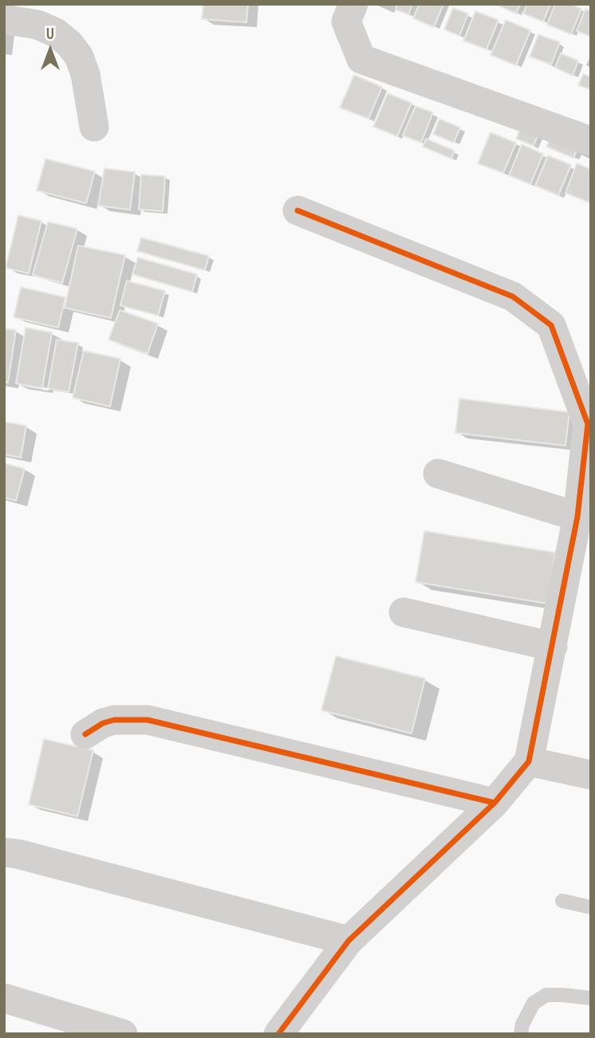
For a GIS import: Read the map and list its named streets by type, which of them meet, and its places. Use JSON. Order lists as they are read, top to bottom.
{
  "north": "top"
}
